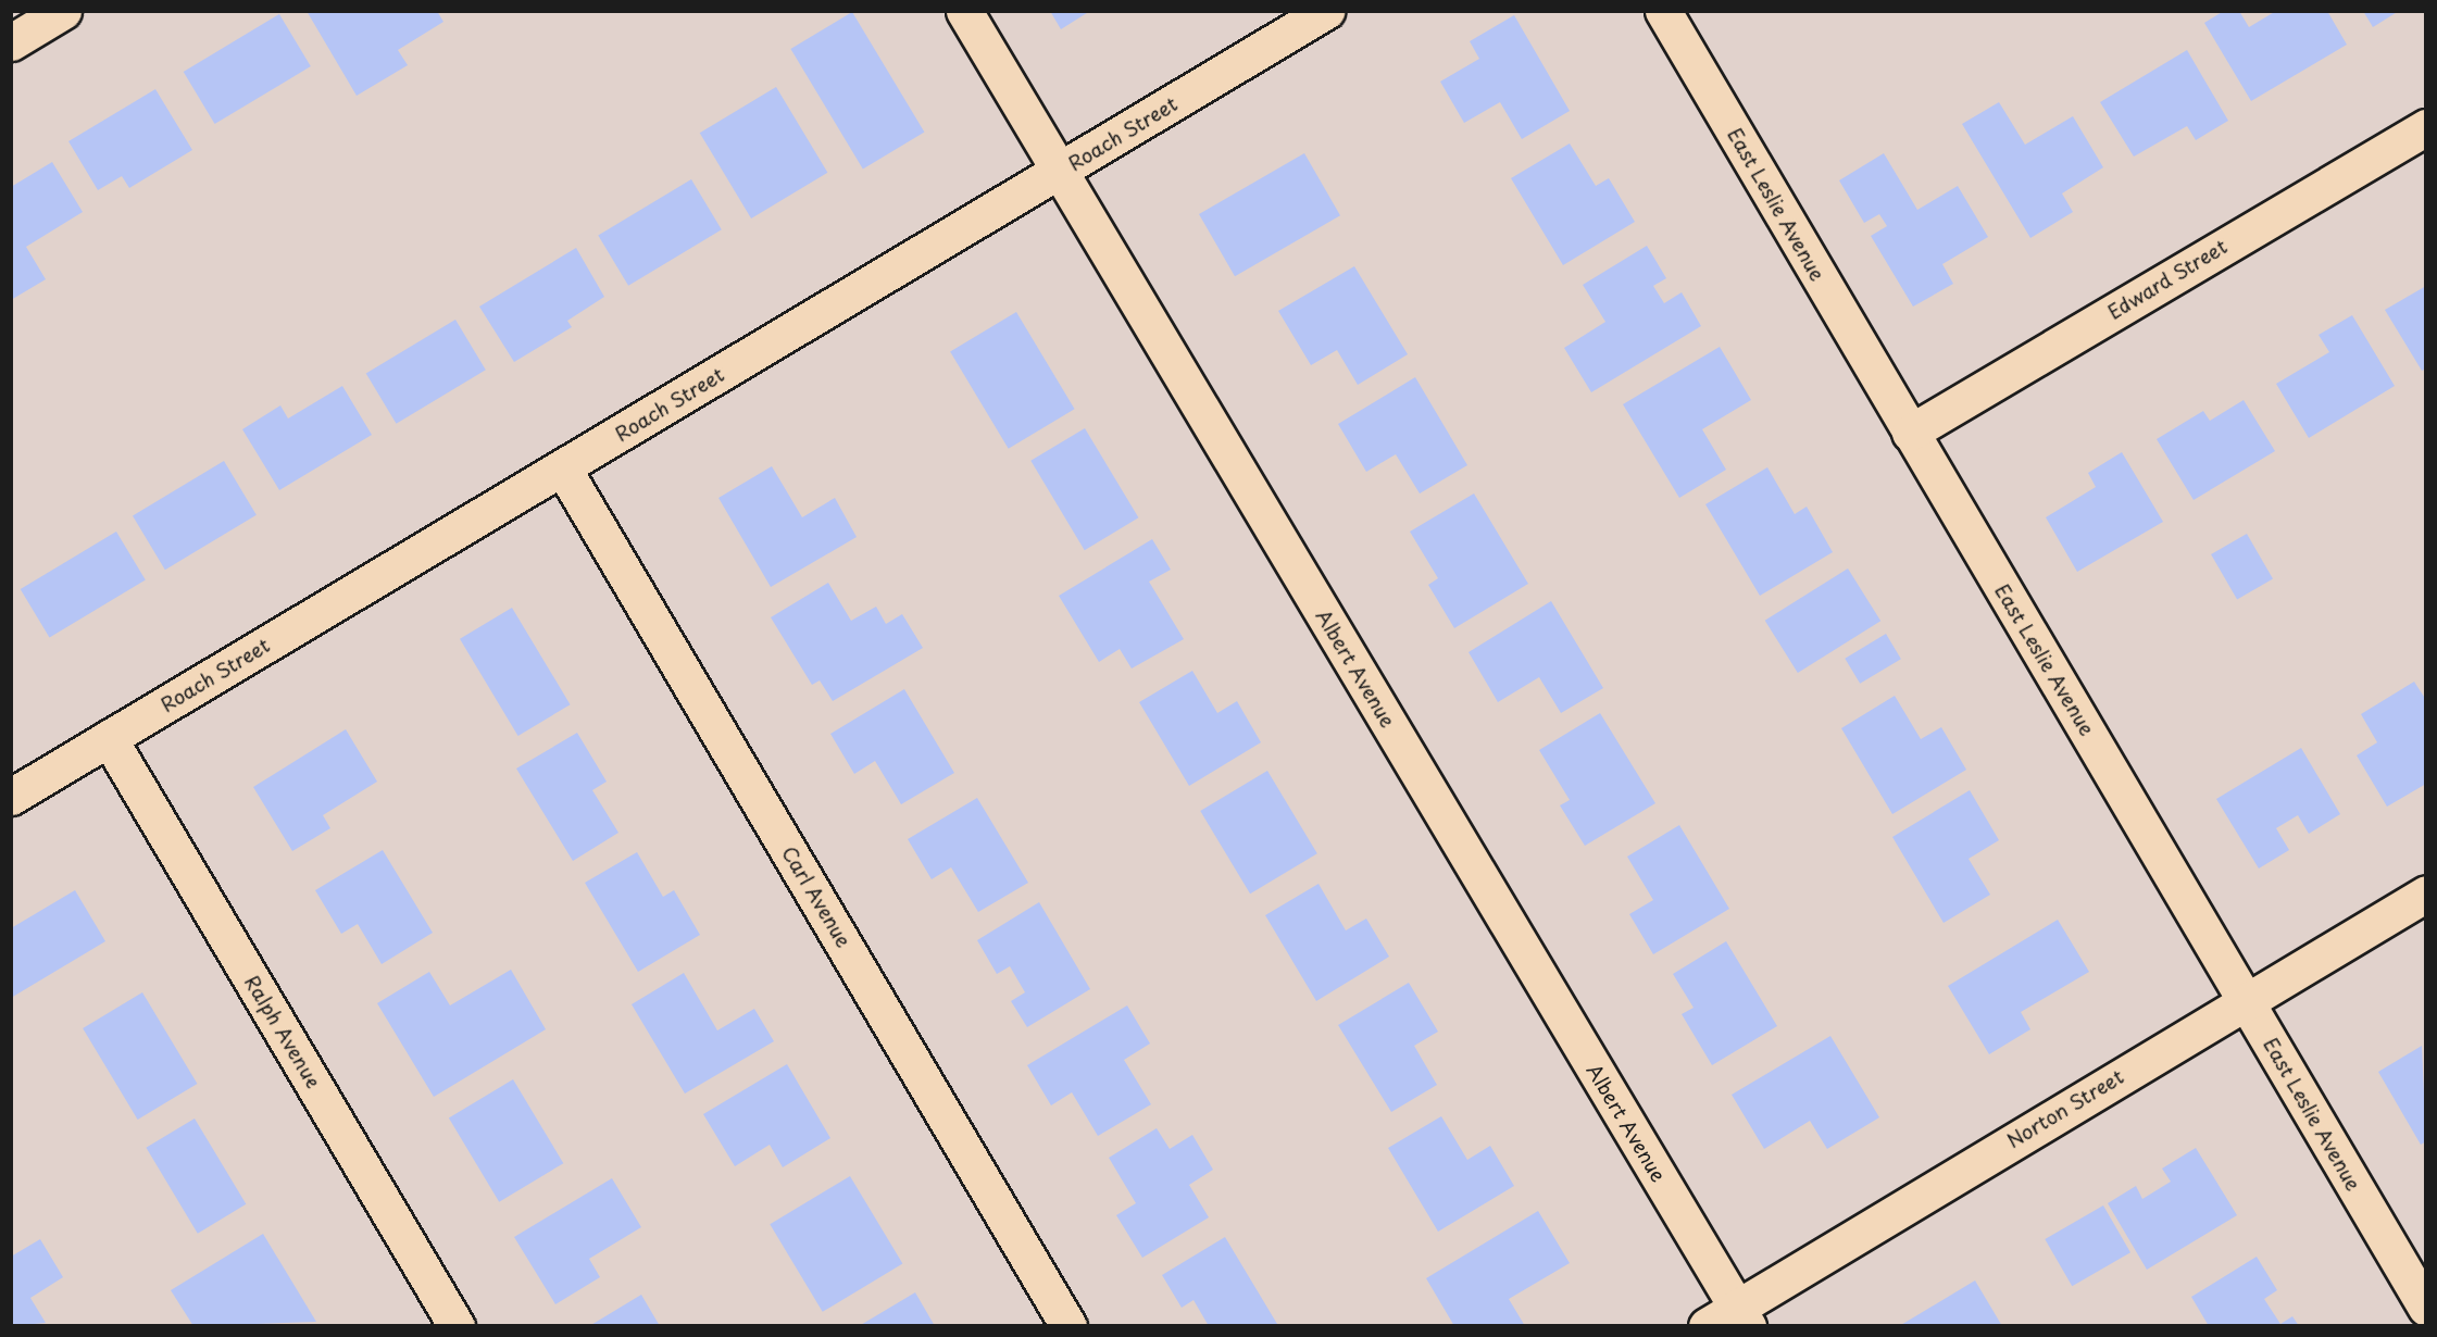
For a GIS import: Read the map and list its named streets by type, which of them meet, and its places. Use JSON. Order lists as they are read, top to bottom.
{
  "streets": {
    "street": [
      "Roach Street",
      "East Leslie Avenue",
      "Edward Street",
      "Albert Avenue",
      "Carl Avenue",
      "Ralph Avenue",
      "Norton Street"
    ]
  },
  "crossings": [
    ["Roach Street", "Albert Avenue"],
    ["Roach Street", "Carl Avenue"],
    ["Roach Street", "Ralph Avenue"],
    ["East Leslie Avenue", "Edward Street"],
    ["East Leslie Avenue", "Norton Street"],
    ["Albert Avenue", "Norton Street"]
  ]
}
